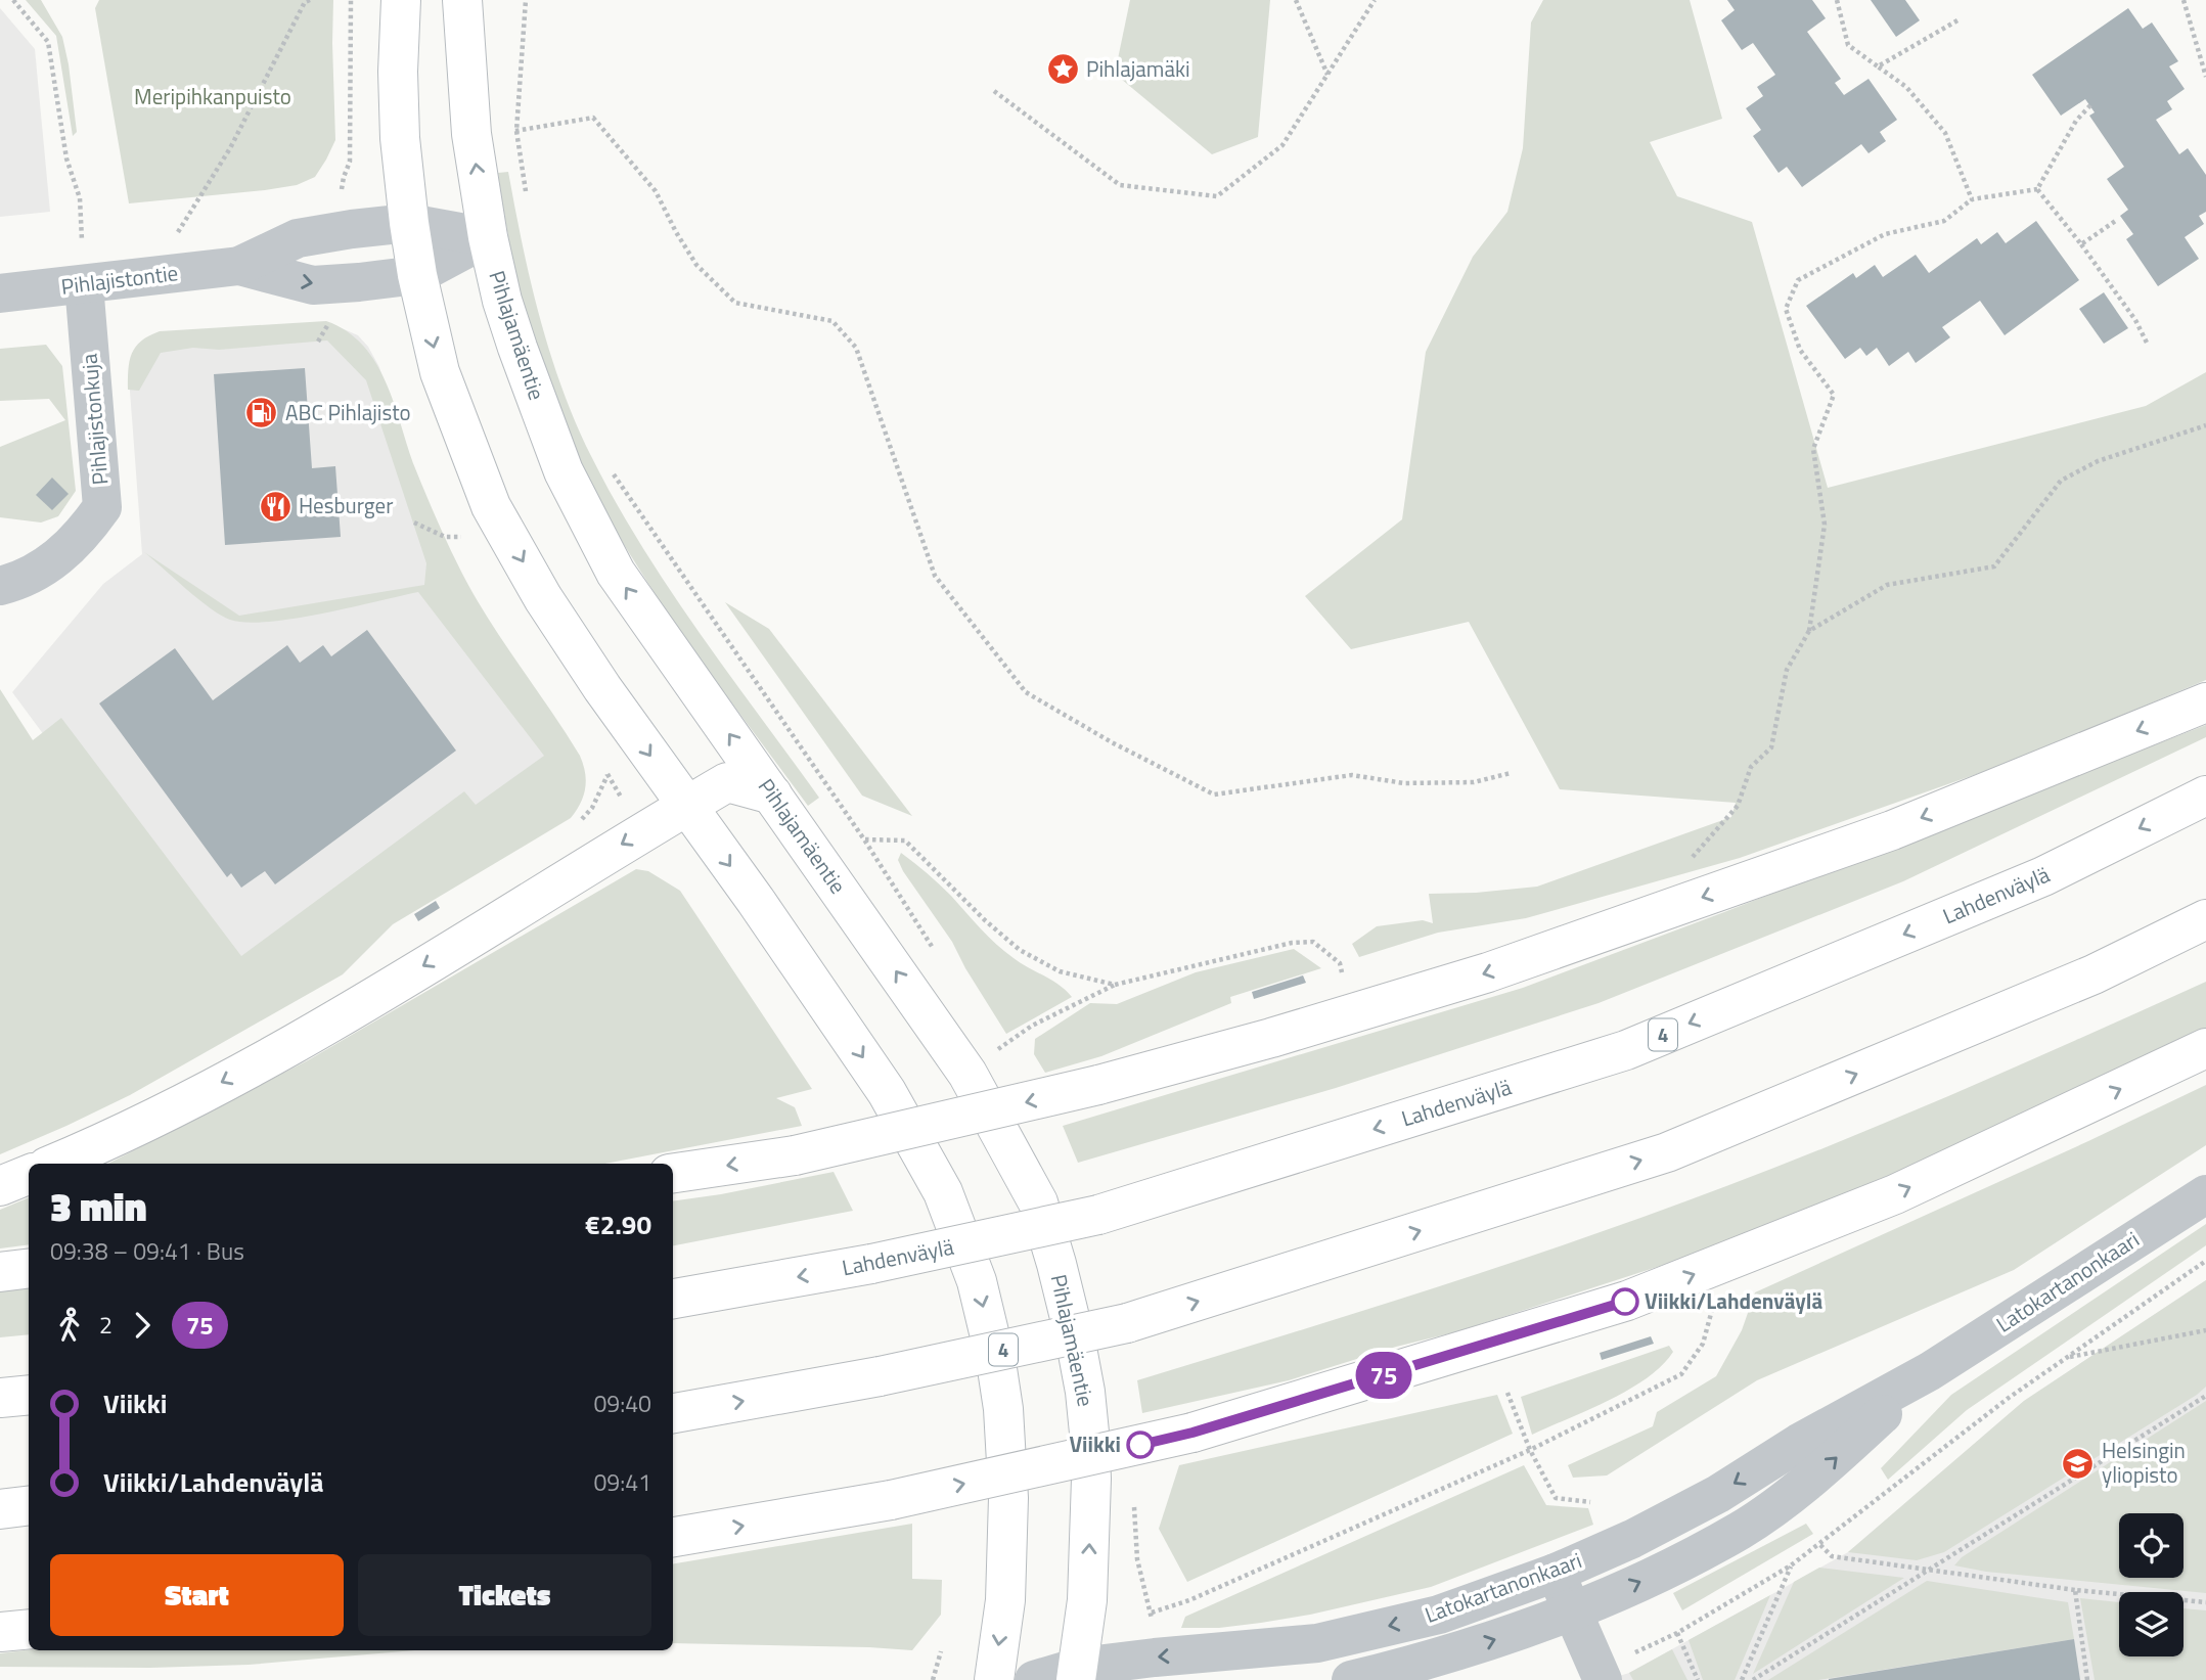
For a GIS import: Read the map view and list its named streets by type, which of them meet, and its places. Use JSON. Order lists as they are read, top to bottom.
{
  "streets": {
    "main road": ["Pihlajamäentie", "Lahdenväylä", "4"],
    "street": ["Pihlajistontie", "Pihlajistonkuja", "Latokartanonkaari"]
  },
  "crossings": [
    ["Pihlajistontie", "Pihlajamäentie"],
    ["Pihlajistontie", "Pihlajistonkuja"],
    ["Pihlajamäentie", "Latokartanonkaari"]
  ],
  "parks": ["Meripihkanpuisto"],
  "places": {
    "place": ["Pihlajamäki"],
    "fuel station": ["ABC Pihlajisto"],
    "restaurant": ["Hesburger"],
    "other": ["Viikki/Lahdenväylä", "Viikki"],
    "school or university": ["Helsingin yliopisto"]
  },
  "lines": ["bus line 75"],
  "page": {
    "on_map": "75",
    "heading": ["3 min", "09:38 – 09:41 · Bus", "€2.90"],
    "legs": ["2", "75"],
    "list": [
      {
        "name": "Viikki",
        "value": "09:40"
      },
      {
        "name": "Viikki/Lahdenväylä",
        "value": "09:41"
      }
    ],
    "buttons": ["Start", "Tickets"]
  }
}
